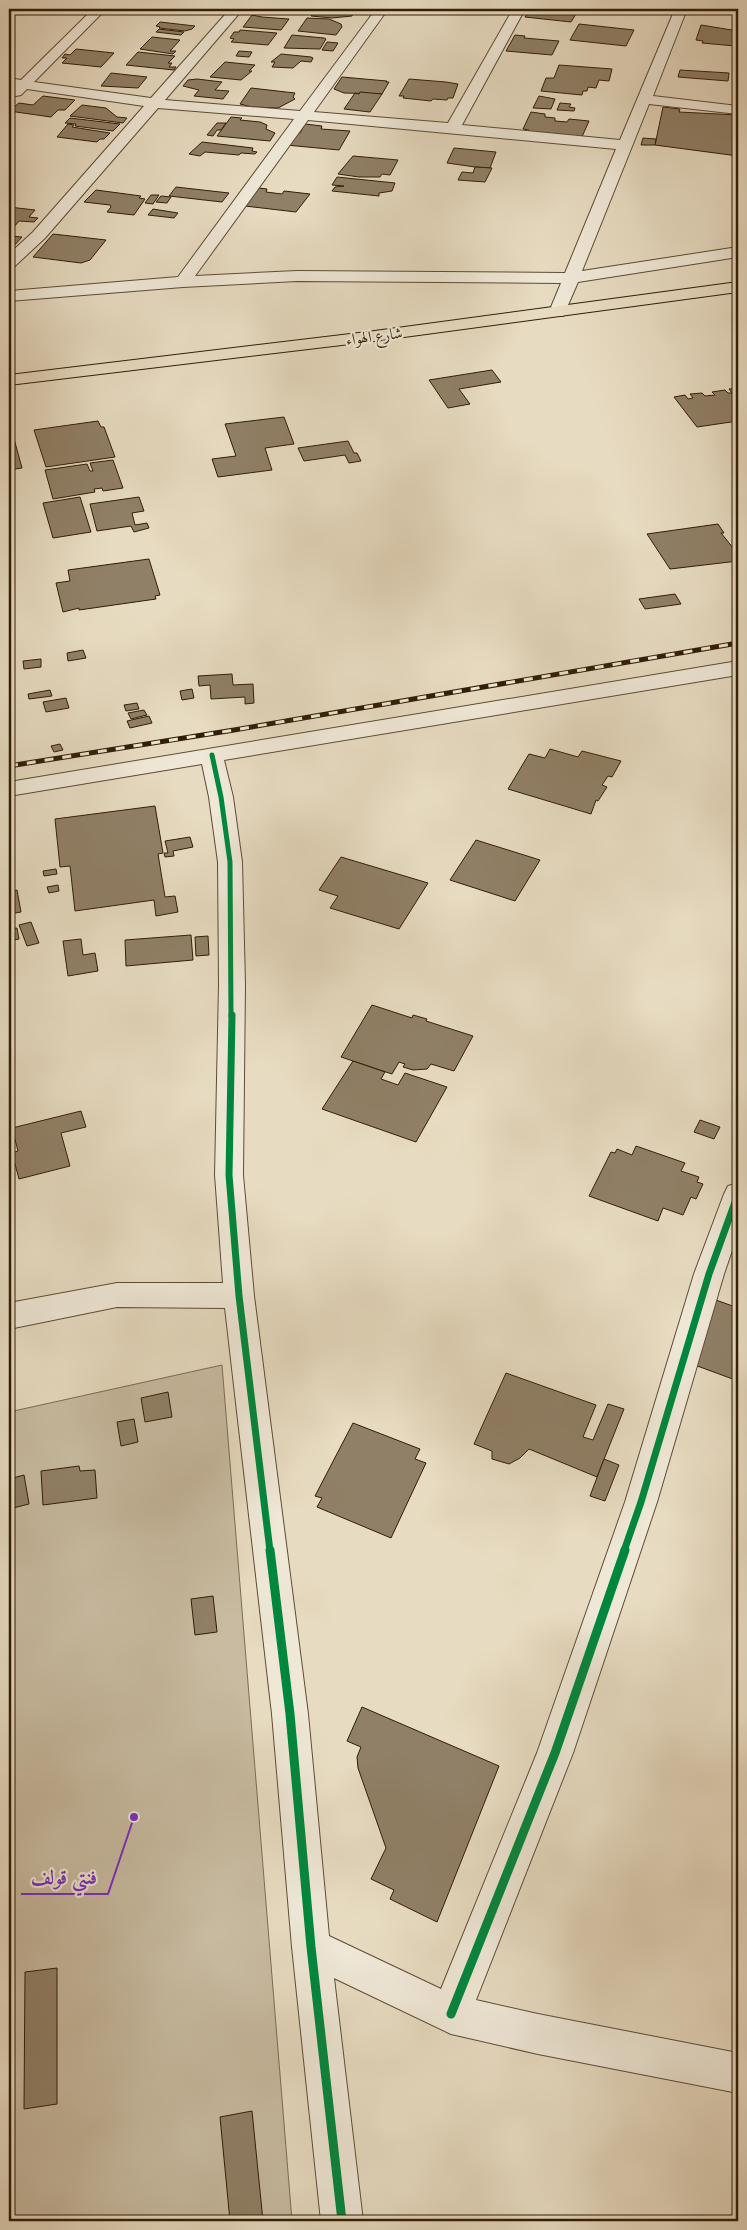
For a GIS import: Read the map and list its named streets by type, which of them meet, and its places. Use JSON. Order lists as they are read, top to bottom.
{
  "streets": {
    "main road": ["شارع الهواء"]
  },
  "places": ["فنتي قولف"]
}
